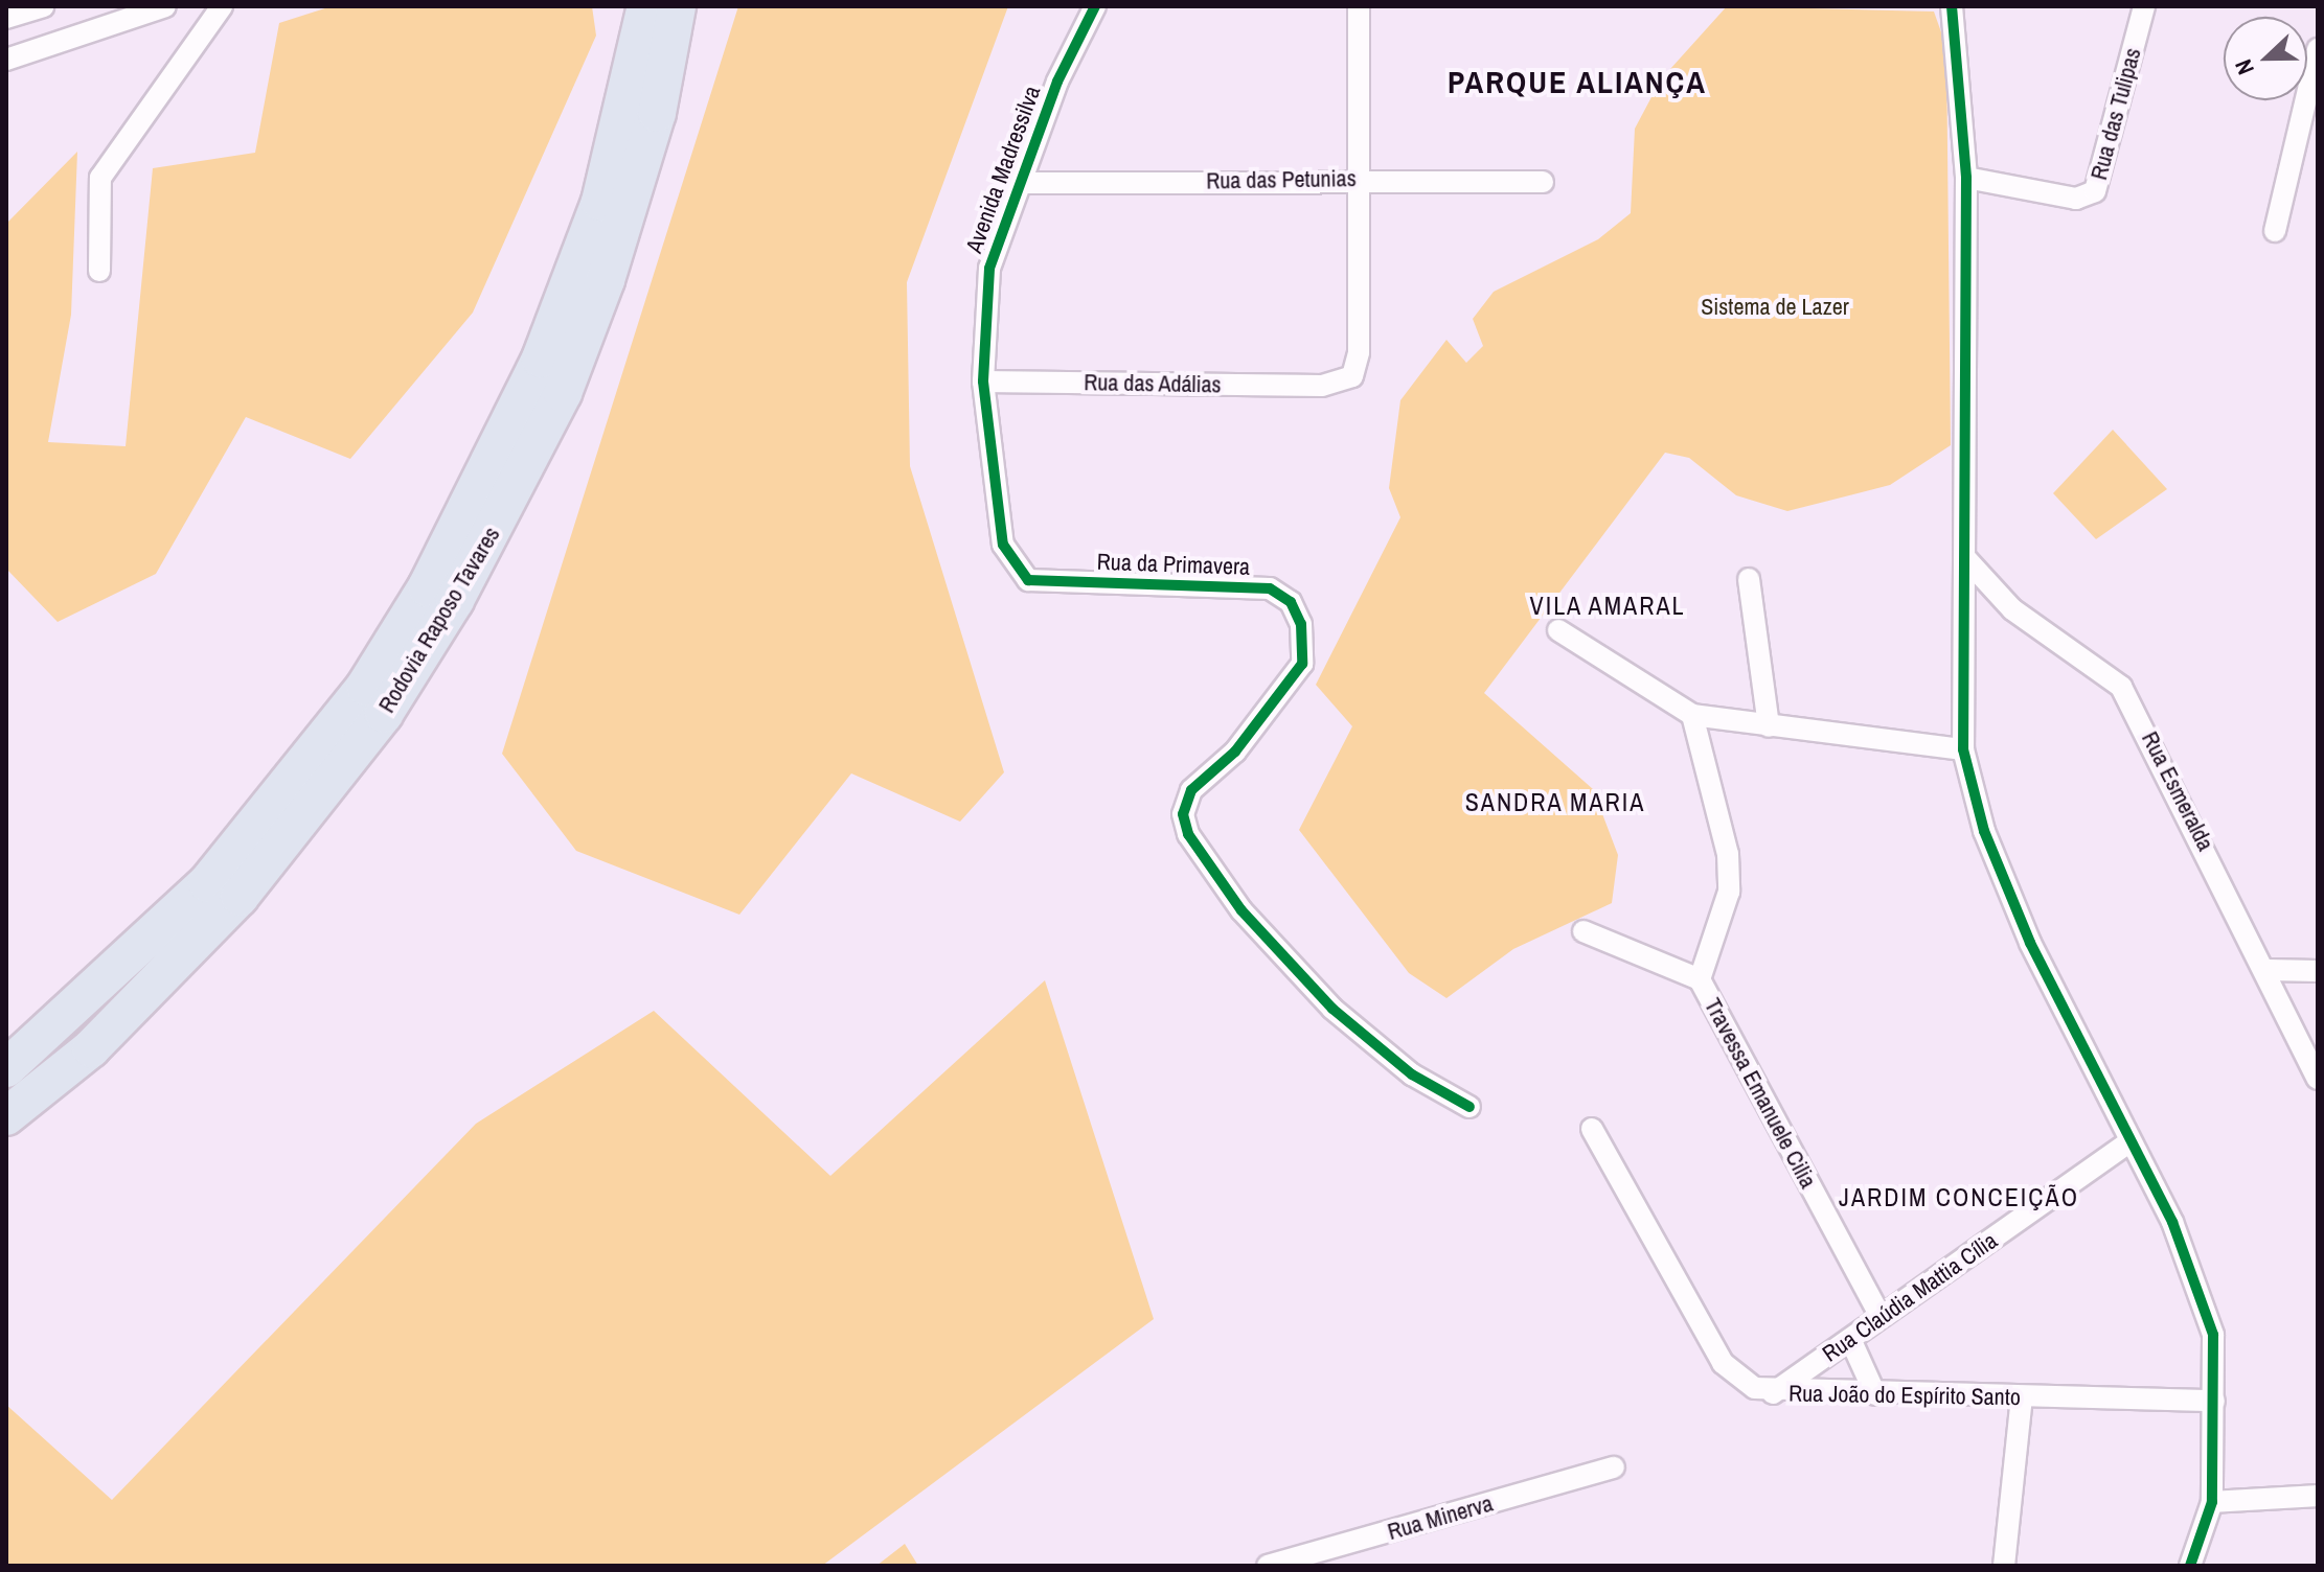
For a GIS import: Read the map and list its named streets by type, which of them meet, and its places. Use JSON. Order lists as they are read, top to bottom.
{
  "streets": {
    "highway": ["Rodovia Raposo Tavares"],
    "street": [
      "Rua das Tulipas",
      "Avenida Madressilva",
      "Rua das Petunias",
      "Rua das Adálias",
      "Rua da Primavera",
      "Rua Esmeralda",
      "Travessa Emanuele Cilia",
      "Rua Claúdia Mattia Cília",
      "Rua João do Espírito Santo",
      "Rua Minerva"
    ]
  },
  "crossings": [
    ["Avenida Madressilva", "Rua das Petunias"],
    ["Avenida Madressilva", "Rua das Adálias"],
    ["Avenida Madressilva", "Rua da Primavera"],
    ["Rua das Petunias", "Rua das Adálias"],
    ["Travessa Emanuele Cilia", "Rua Claúdia Mattia Cília"],
    ["Rua Claúdia Mattia Cília", "Rua João do Espírito Santo"]
  ],
  "districts": [
    "PARQUE ALIANÇA",
    "VILA AMARAL",
    "SANDRA MARIA",
    "JARDIM CONCEIÇÃO"
  ],
  "parks": ["Sistema de Lazer"],
  "north": "left"
}
